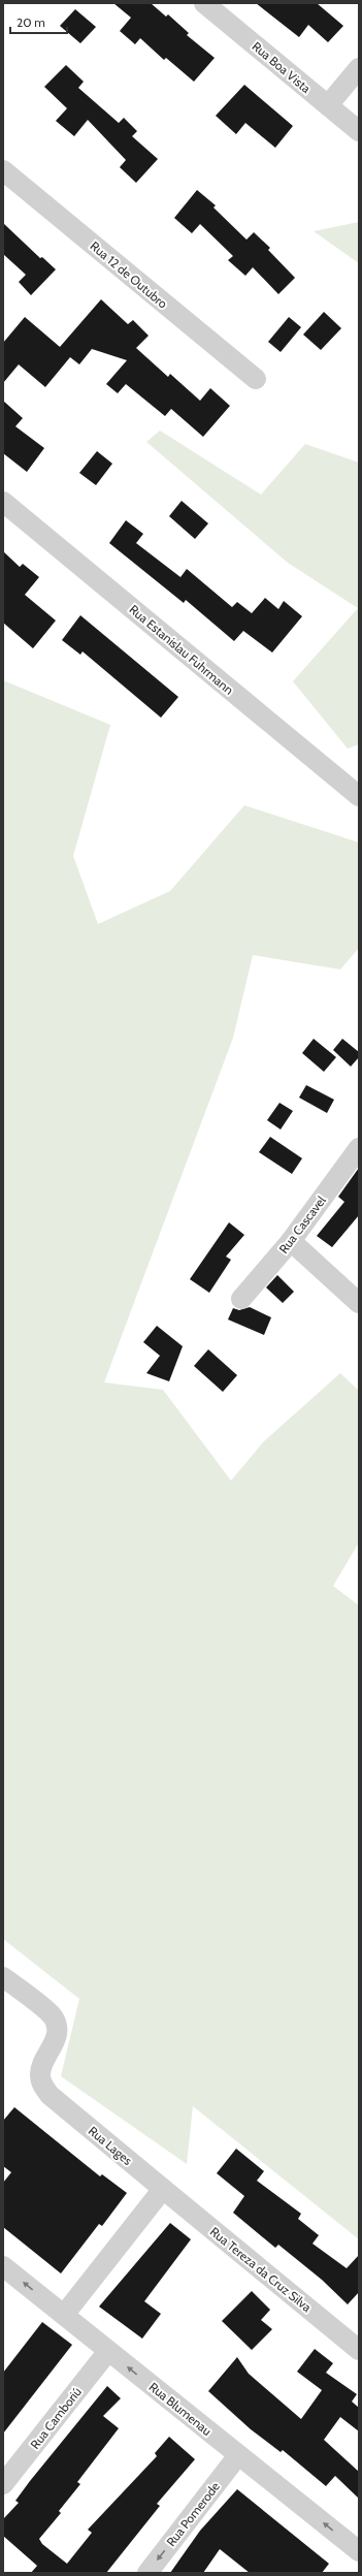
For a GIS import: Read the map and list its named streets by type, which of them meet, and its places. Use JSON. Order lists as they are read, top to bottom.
{
  "streets": {
    "street": [
      "Rua Boa Vista",
      "Rua 12 de Outubro",
      "Rua Estanislau Fuhrmann",
      "Rua Cascavel",
      "Rua Lages",
      "Rua Tereza da Cruz Silva",
      "Rua Blumenau",
      "Rua Camboriú",
      "Rua Pomerode"
    ]
  },
  "crossings": [
    ["Rua Lages", "Rua Tereza da Cruz Silva"],
    ["Rua Blumenau", "Rua Camboriú"],
    ["Rua Blumenau", "Rua Pomerode"]
  ],
  "one_way": ["Rua Blumenau", "Rua Pomerode"],
  "scale_bar": "20 m"
}
